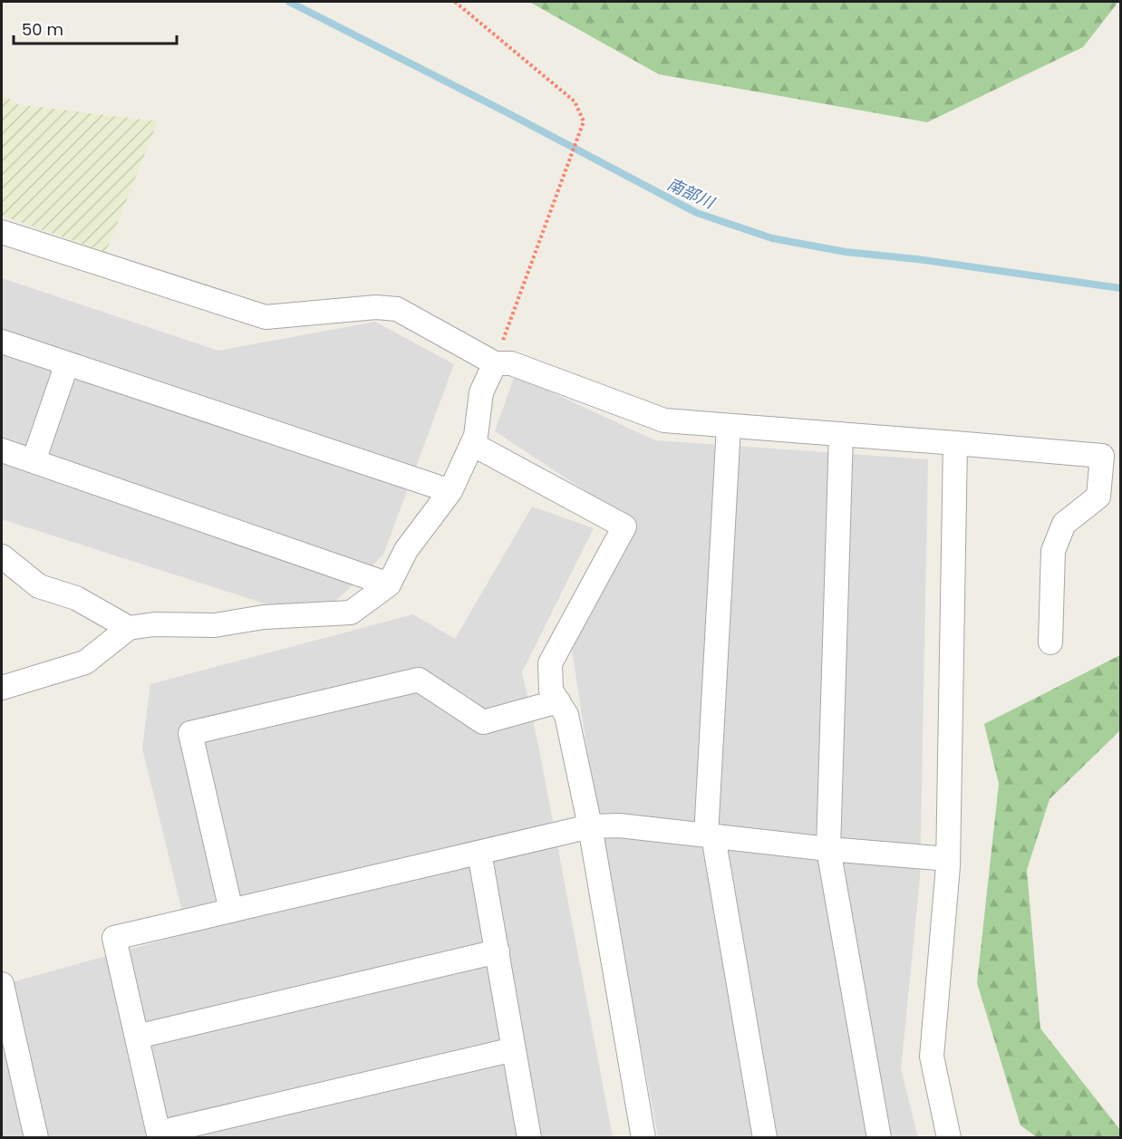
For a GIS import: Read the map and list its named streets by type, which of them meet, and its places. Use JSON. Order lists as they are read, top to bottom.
{
  "water": ["南部川"],
  "scale_bar": "50 m"
}
